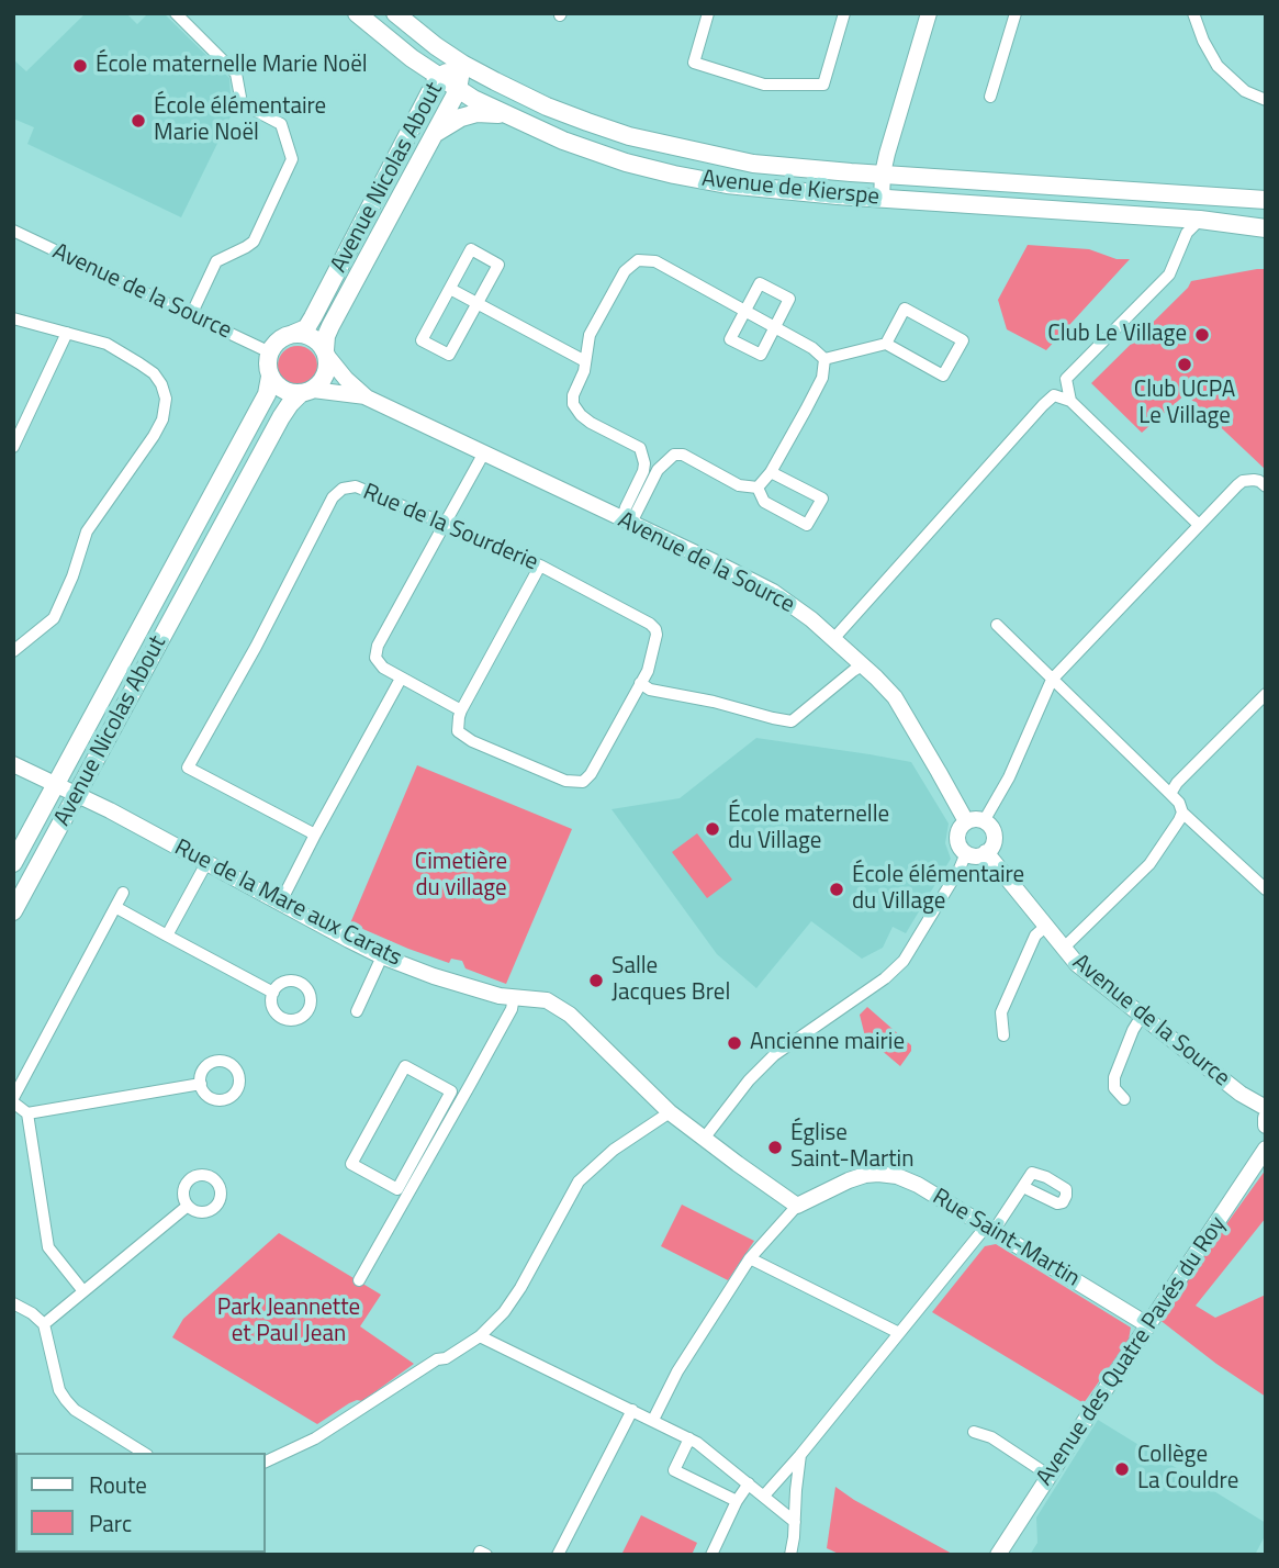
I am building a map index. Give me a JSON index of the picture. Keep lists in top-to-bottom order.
{
  "streets": {
    "main road": ["Avenue Nicolas About", "Avenue de Kierspe"],
    "street": [
      "Avenue de la Source",
      "Rue de la Sourderie",
      "Rue de la Mare aux Carats",
      "Rue Saint-Martin",
      "Avenue des Quatre Pavés du Roy"
    ]
  },
  "crossings": [
    ["Avenue Nicolas About", "Avenue de Kierspe"],
    ["Avenue Nicolas About", "Avenue de la Source"],
    ["Avenue Nicolas About", "Rue de la Mare aux Carats"],
    ["Rue de la Mare aux Carats", "Rue Saint-Martin"],
    ["Rue Saint-Martin", "Avenue des Quatre Pavés du Roy"]
  ],
  "parks": ["Cimetière du village", "Park Jeannette et Paul Jean"],
  "places": [
    "École maternelle Marie Noël",
    "École élémentaire Marie Noël",
    "Club Le Village",
    "Club UCPA Le Village",
    "École maternelle du Village",
    "École élémentaire du Village",
    "Salle Jacques Brel",
    "Ancienne mairie",
    "Église Saint-Martin",
    "Collège La Couldre"
  ],
  "legend": ["Route", "Parc"]
}
